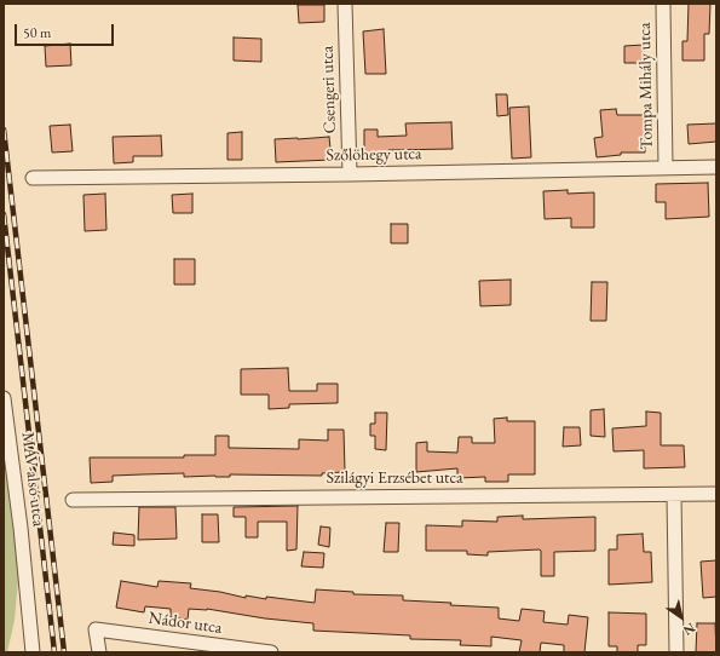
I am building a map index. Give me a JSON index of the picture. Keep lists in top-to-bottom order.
{
  "streets": {
    "street": [
      "Tompa Mihály utca",
      "Csengeri utca",
      "Szőlöhegy utca",
      "Szilágyi Erzsébet utca",
      "MÁV-alsó utca",
      "Nádor utca"
    ]
  },
  "crossings": [
    ["Tompa Mihály utca", "Szőlöhegy utca"],
    ["Csengeri utca", "Szőlöhegy utca"]
  ],
  "scale_bar": "50 m",
  "north": "bottom right"
}
